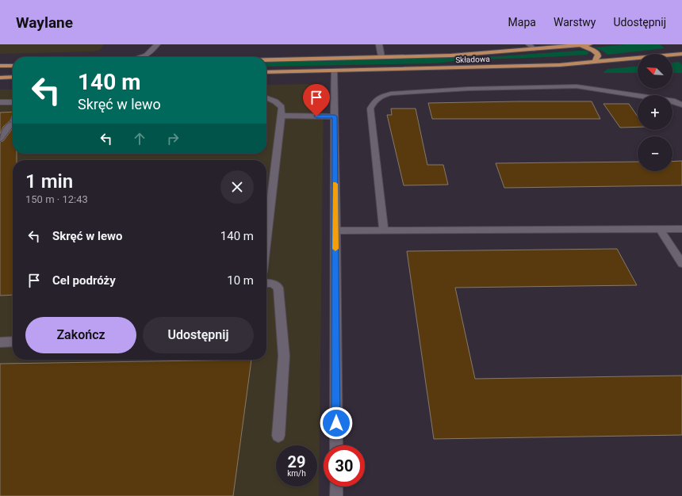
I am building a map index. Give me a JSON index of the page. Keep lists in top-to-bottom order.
{
  "streets": {
    "main road": ["Składowa"]
  },
  "north": "top left",
  "page": {
    "header": "Waylane",
    "nav": ["Mapa", "Warstwy", "Udostępnij"],
    "map_buttons": ["+", "−"],
    "turn": ["140 m", "Skręć w lewo"],
    "heading": ["1 min", "150 m · 12:43"],
    "list": [
      {
        "name": "Skręć w lewo",
        "value": "140 m"
      },
      {
        "name": "Cel podróży",
        "value": "10 m"
      }
    ],
    "buttons": ["Zakończ", "Udostępnij"],
    "speed": "29 km/h",
    "limit": "30"
  }
}
